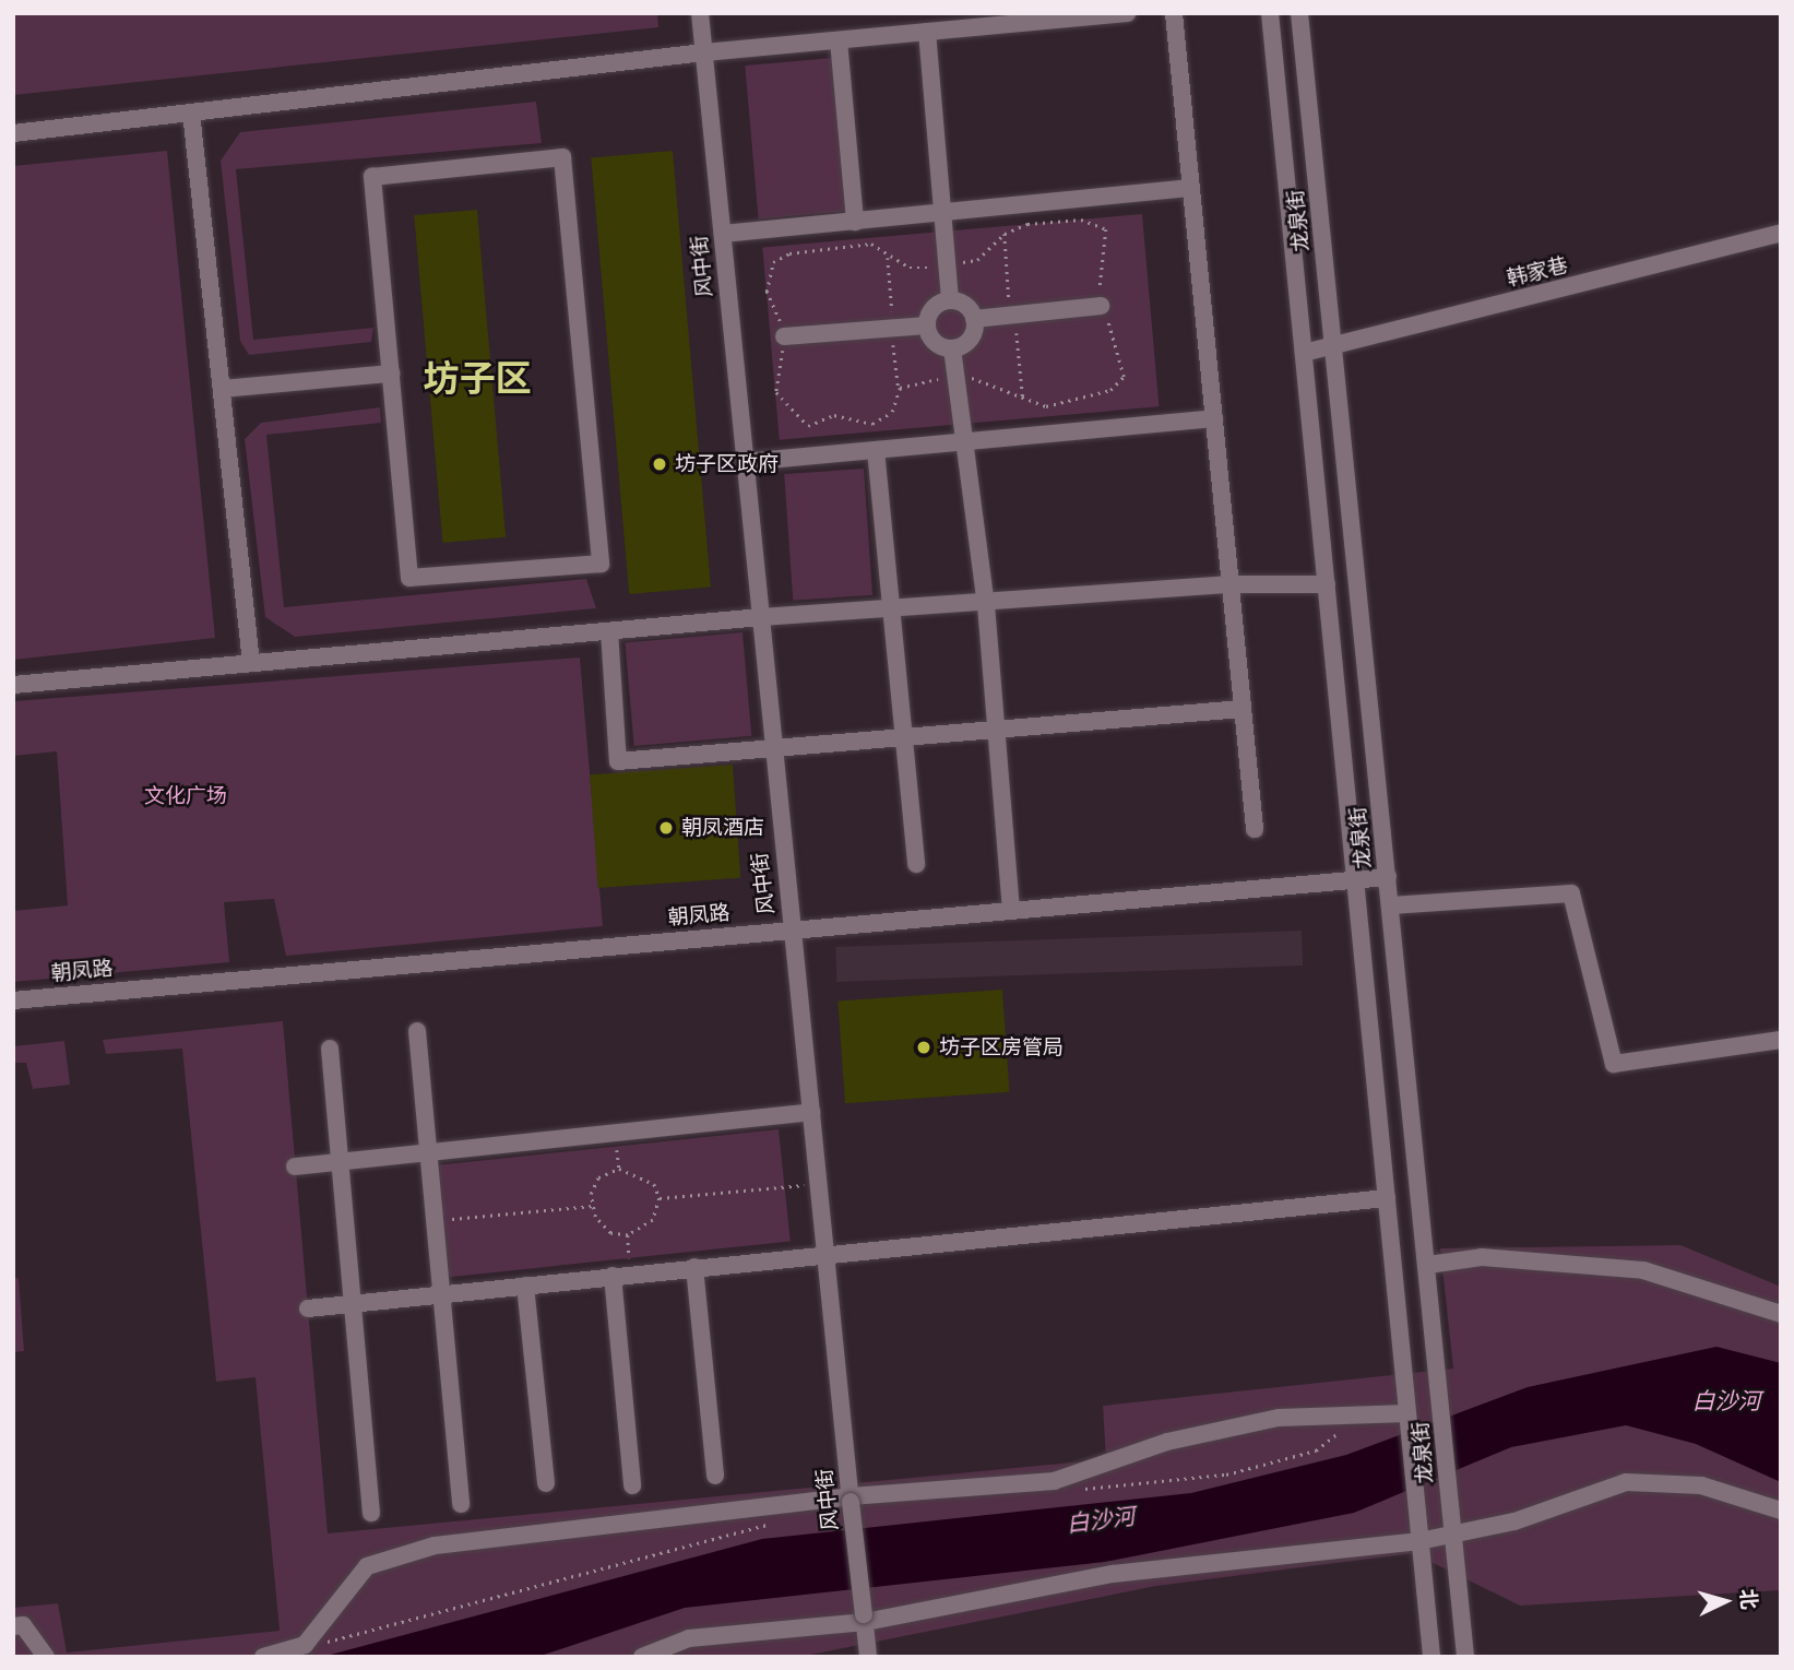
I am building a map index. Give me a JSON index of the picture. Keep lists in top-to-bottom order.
{
  "streets": {
    "street": [
      "龙泉街",
      "风中街",
      "韩家巷",
      "朝凤路"
    ]
  },
  "crossings": [
    ["龙泉街", "韩家巷"],
    ["龙泉街", "朝凤路"],
    ["风中街", "朝凤路"]
  ],
  "districts": ["坊子区"],
  "water": ["白沙河"],
  "parks": ["文化广场"],
  "places": ["坊子区政府", "朝凤酒店", "坊子区房管局"],
  "north": "right"
}
